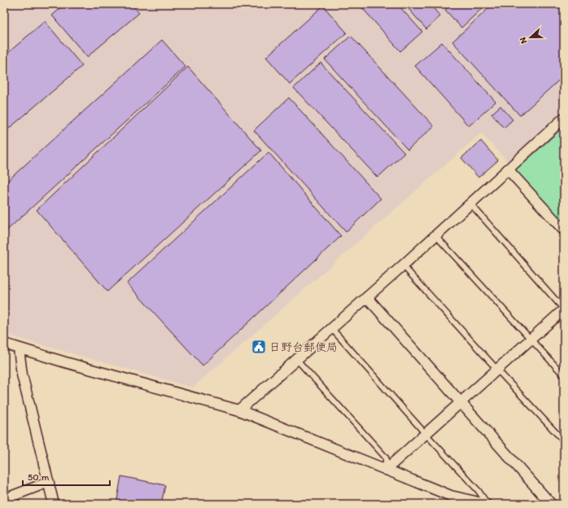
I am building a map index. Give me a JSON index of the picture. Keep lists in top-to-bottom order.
{
  "places": {
    "public building": ["日野台郵便局"]
  },
  "scale_bar": "50 m",
  "north": "left"
}
